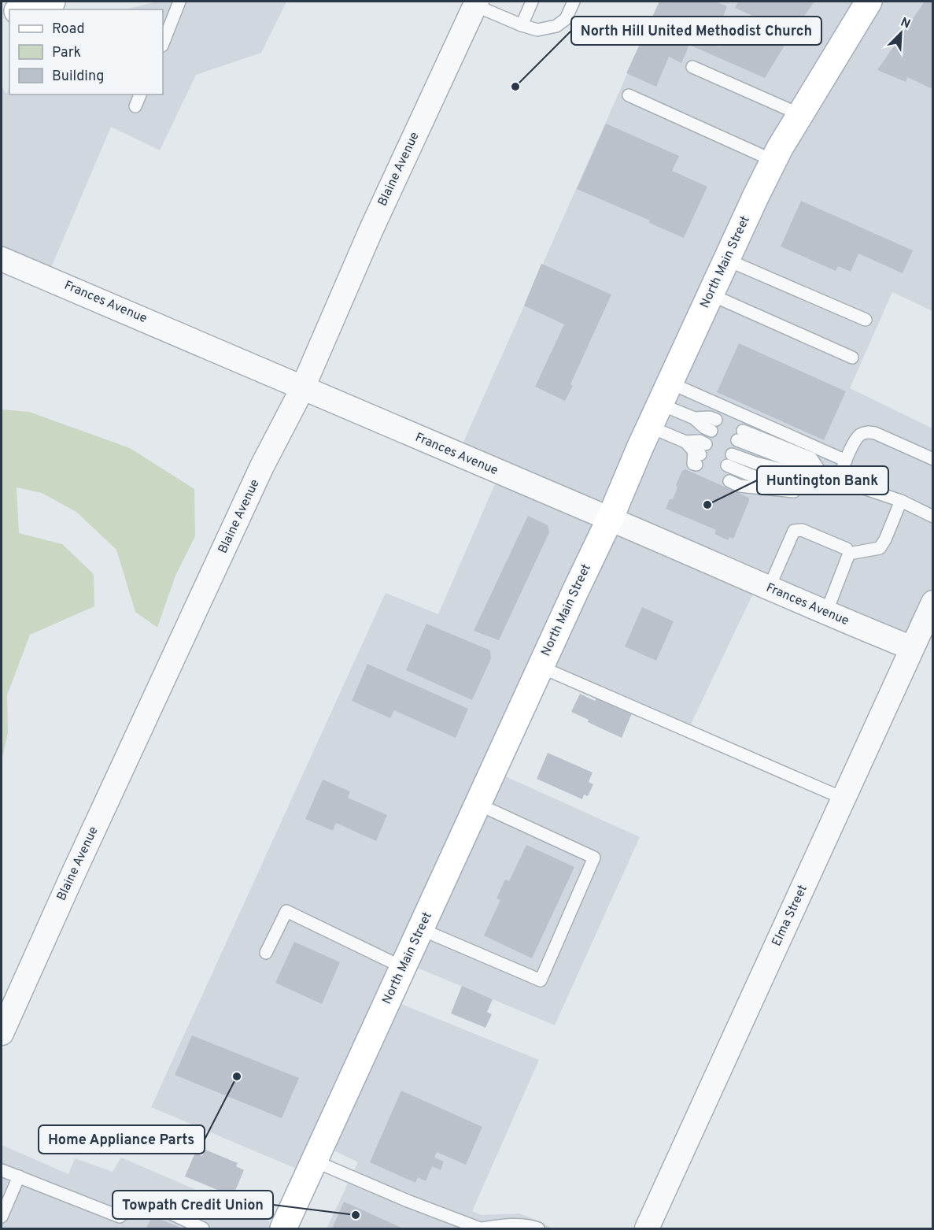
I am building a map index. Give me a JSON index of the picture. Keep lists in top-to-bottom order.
{
  "streets": {
    "main road": ["North Main Street"],
    "street": ["Blaine Avenue", "Frances Avenue", "Elma Street"]
  },
  "crossings": [
    ["Blaine Avenue", "Frances Avenue"],
    ["North Main Street", "Frances Avenue"],
    ["Frances Avenue", "Elma Street"]
  ],
  "places": [
    "North Hill United Methodist Church",
    "Huntington Bank",
    "Home Appliance Parts",
    "Towpath Credit Union"
  ],
  "legend": ["Road", "Park", "Building"],
  "north": "top right"
}
